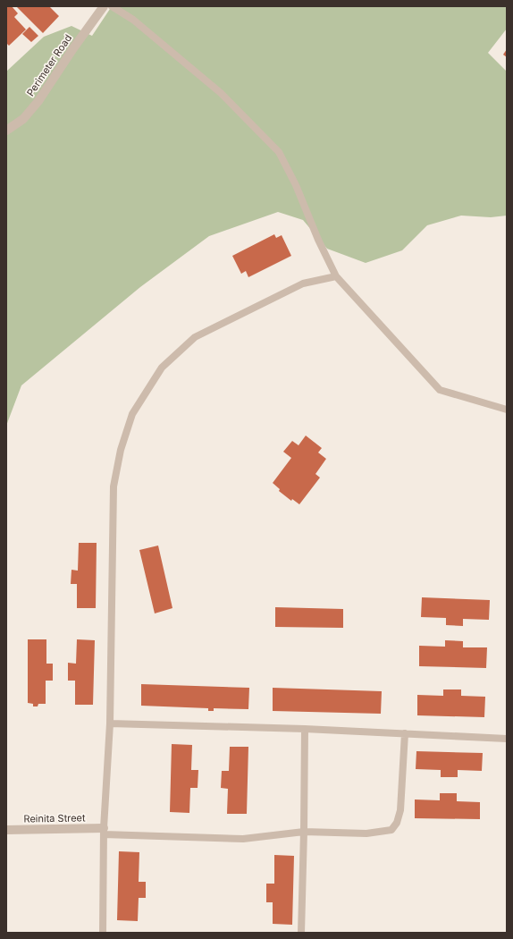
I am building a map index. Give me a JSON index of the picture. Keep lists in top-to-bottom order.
{
  "streets": {
    "street": ["Perimeter Road", "Reinita Street"]
  }
}
